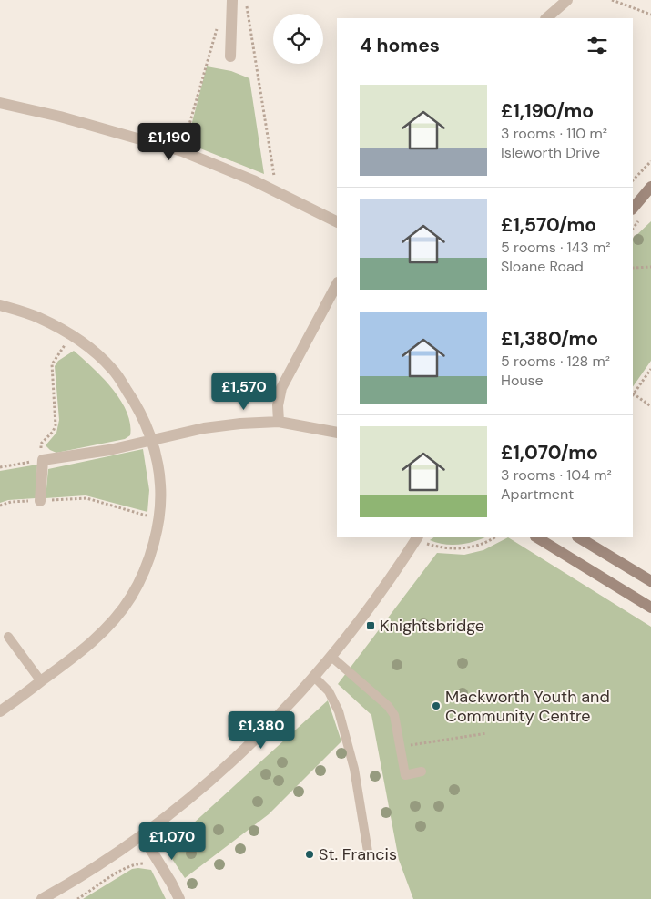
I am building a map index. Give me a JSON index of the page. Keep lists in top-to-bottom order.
{
  "places": {
    "transit": ["Knightsbridge"],
    "other": ["Mackworth Youth and Community Centre", "St. Francis"]
  },
  "page": {
    "heading": "4 homes",
    "list": [
      {
        "name": "£1,190/mo",
        "note": "3 rooms · 110 m² · Isleworth Drive"
      },
      {
        "name": "£1,570/mo",
        "note": "5 rooms · 143 m² · Sloane Road"
      },
      {
        "name": "£1,380/mo",
        "note": "5 rooms · 128 m² · House"
      },
      {
        "name": "£1,070/mo",
        "note": "3 rooms · 104 m² · Apartment"
      }
    ],
    "price": [
      "£1,190",
      "£1,570",
      "£1,380",
      "£1,070"
    ]
  }
}
